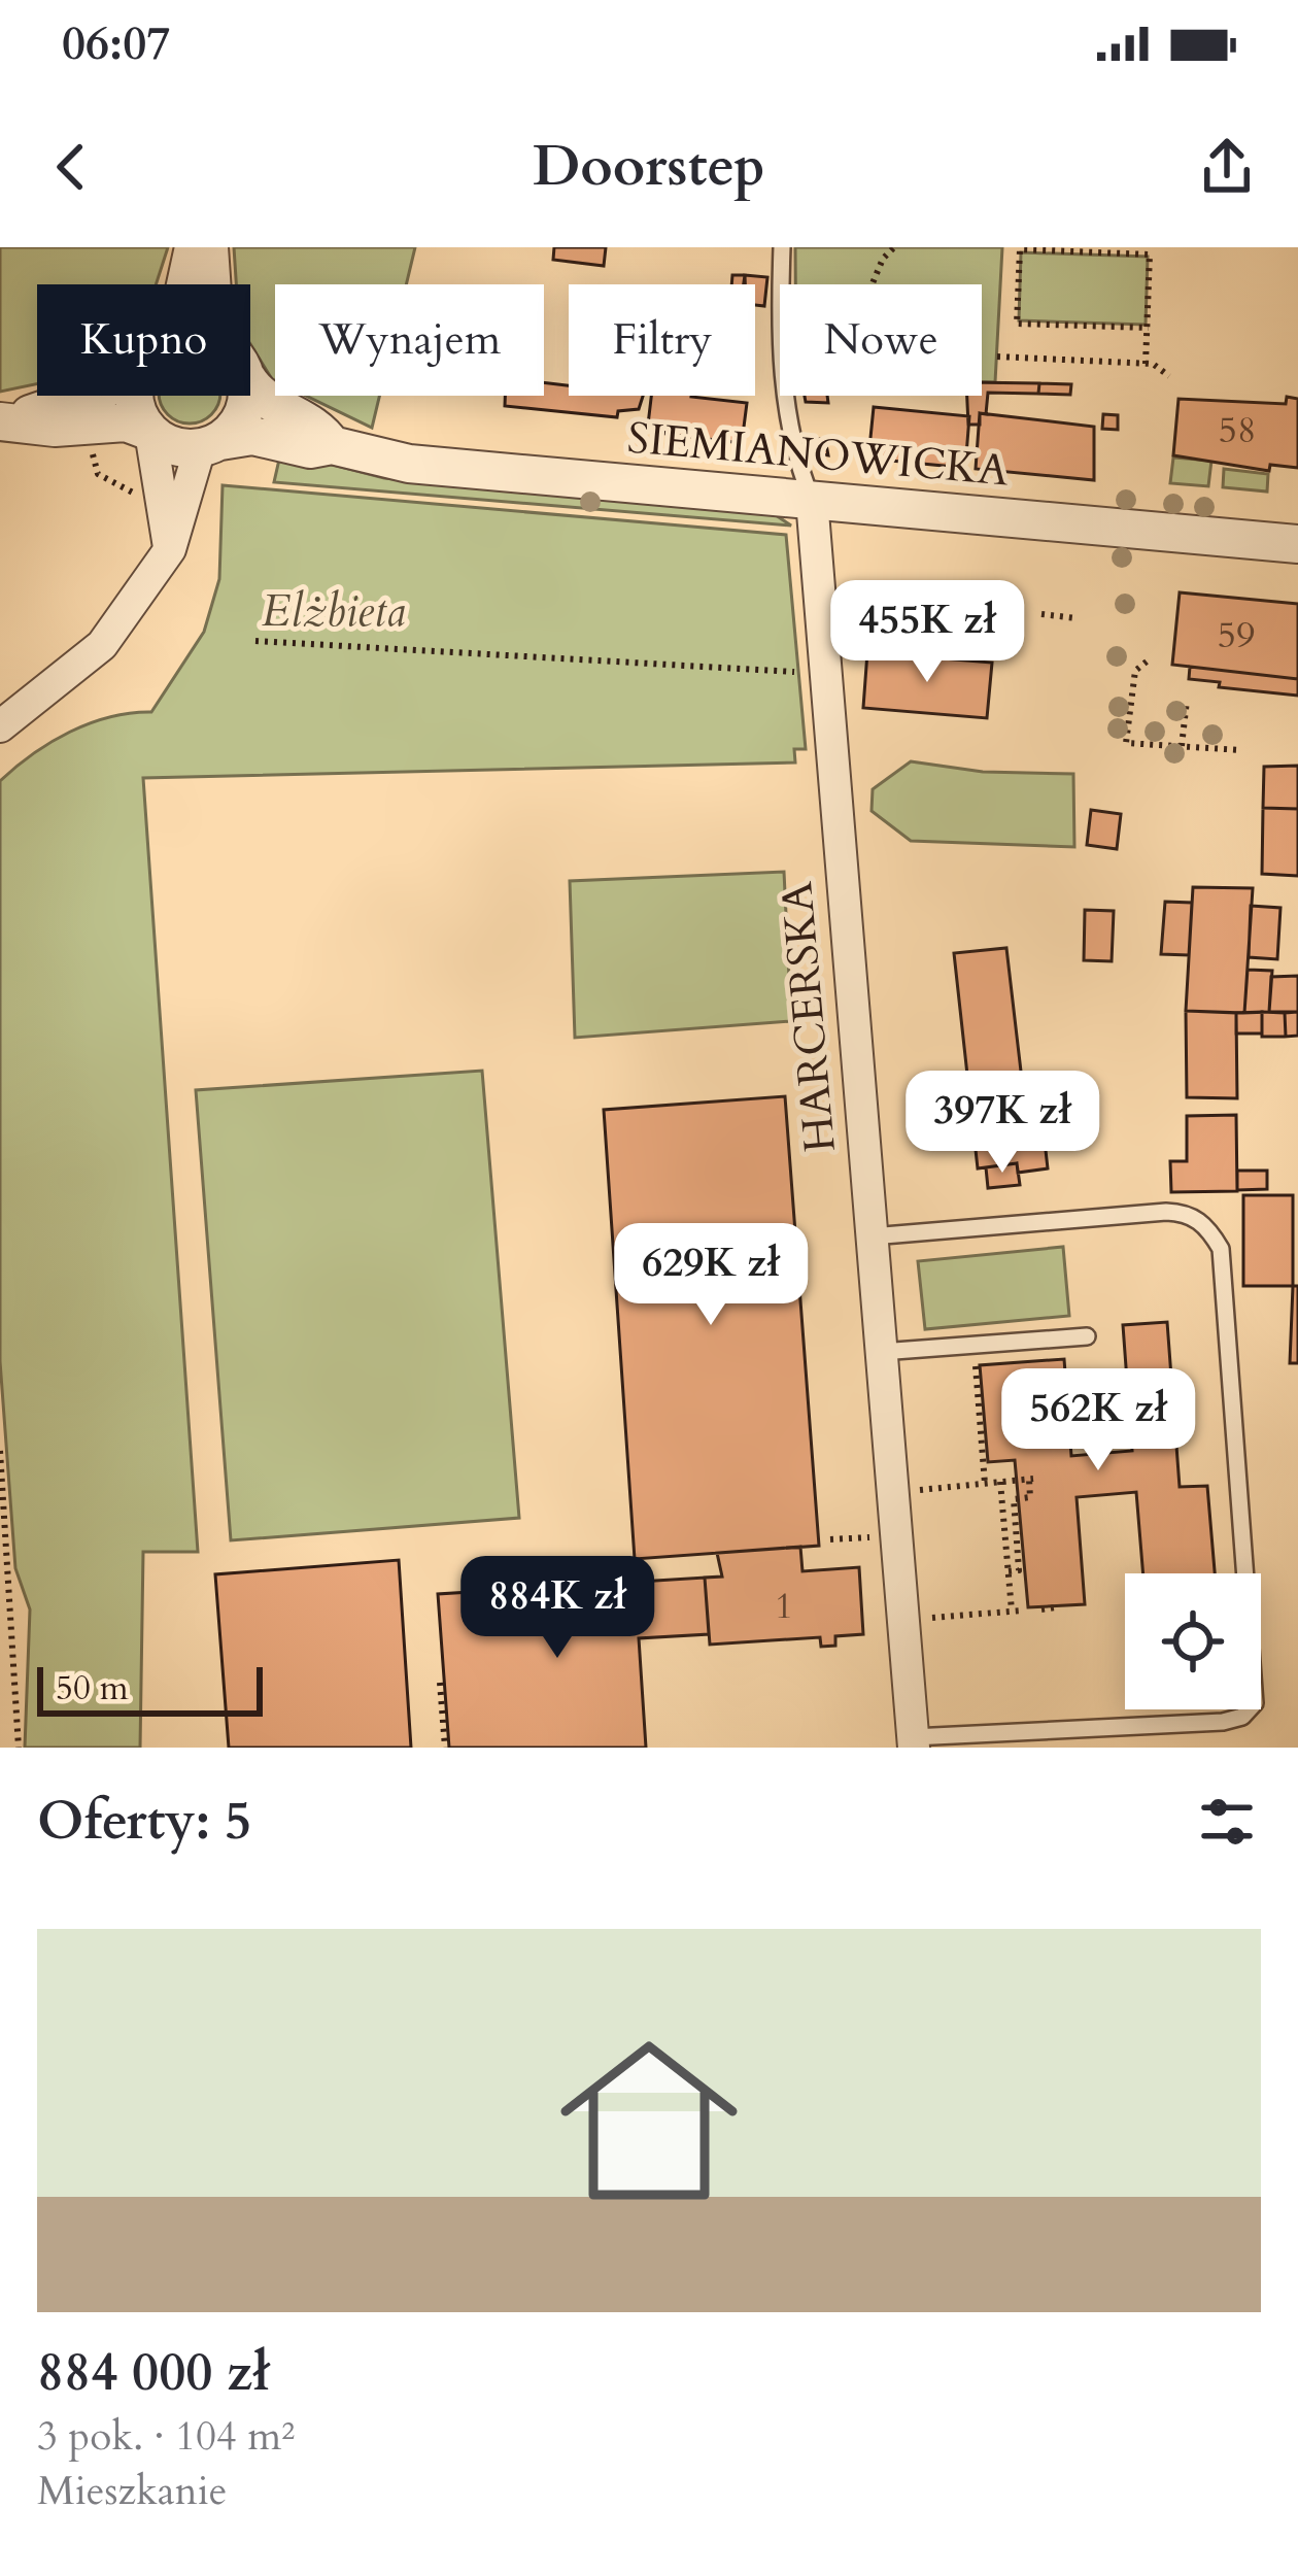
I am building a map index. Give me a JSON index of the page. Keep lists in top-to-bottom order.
{
  "streets": {
    "street": ["SIEMIANOWICKA", "HARCERSKA"]
  },
  "crossings": [
    ["SIEMIANOWICKA", "HARCERSKA"]
  ],
  "parks": ["Elżbieta"],
  "house_numbers": ["58", "59", "1"],
  "scale_bar": "50 m",
  "page": {
    "status": "06:07",
    "header": "Doorstep",
    "chip": [
      "Kupno",
      "Wynajem",
      "Filtry",
      "Nowe"
    ],
    "price": [
      "455K zł",
      "397K zł",
      "629K zł",
      "562K zł",
      "884K zł"
    ],
    "scale": "50 m",
    "heading": "Oferty: 5",
    "list": [
      {
        "name": "884 000 zł",
        "note": "3 pok. · 104 m² · Mieszkanie"
      }
    ]
  }
}
